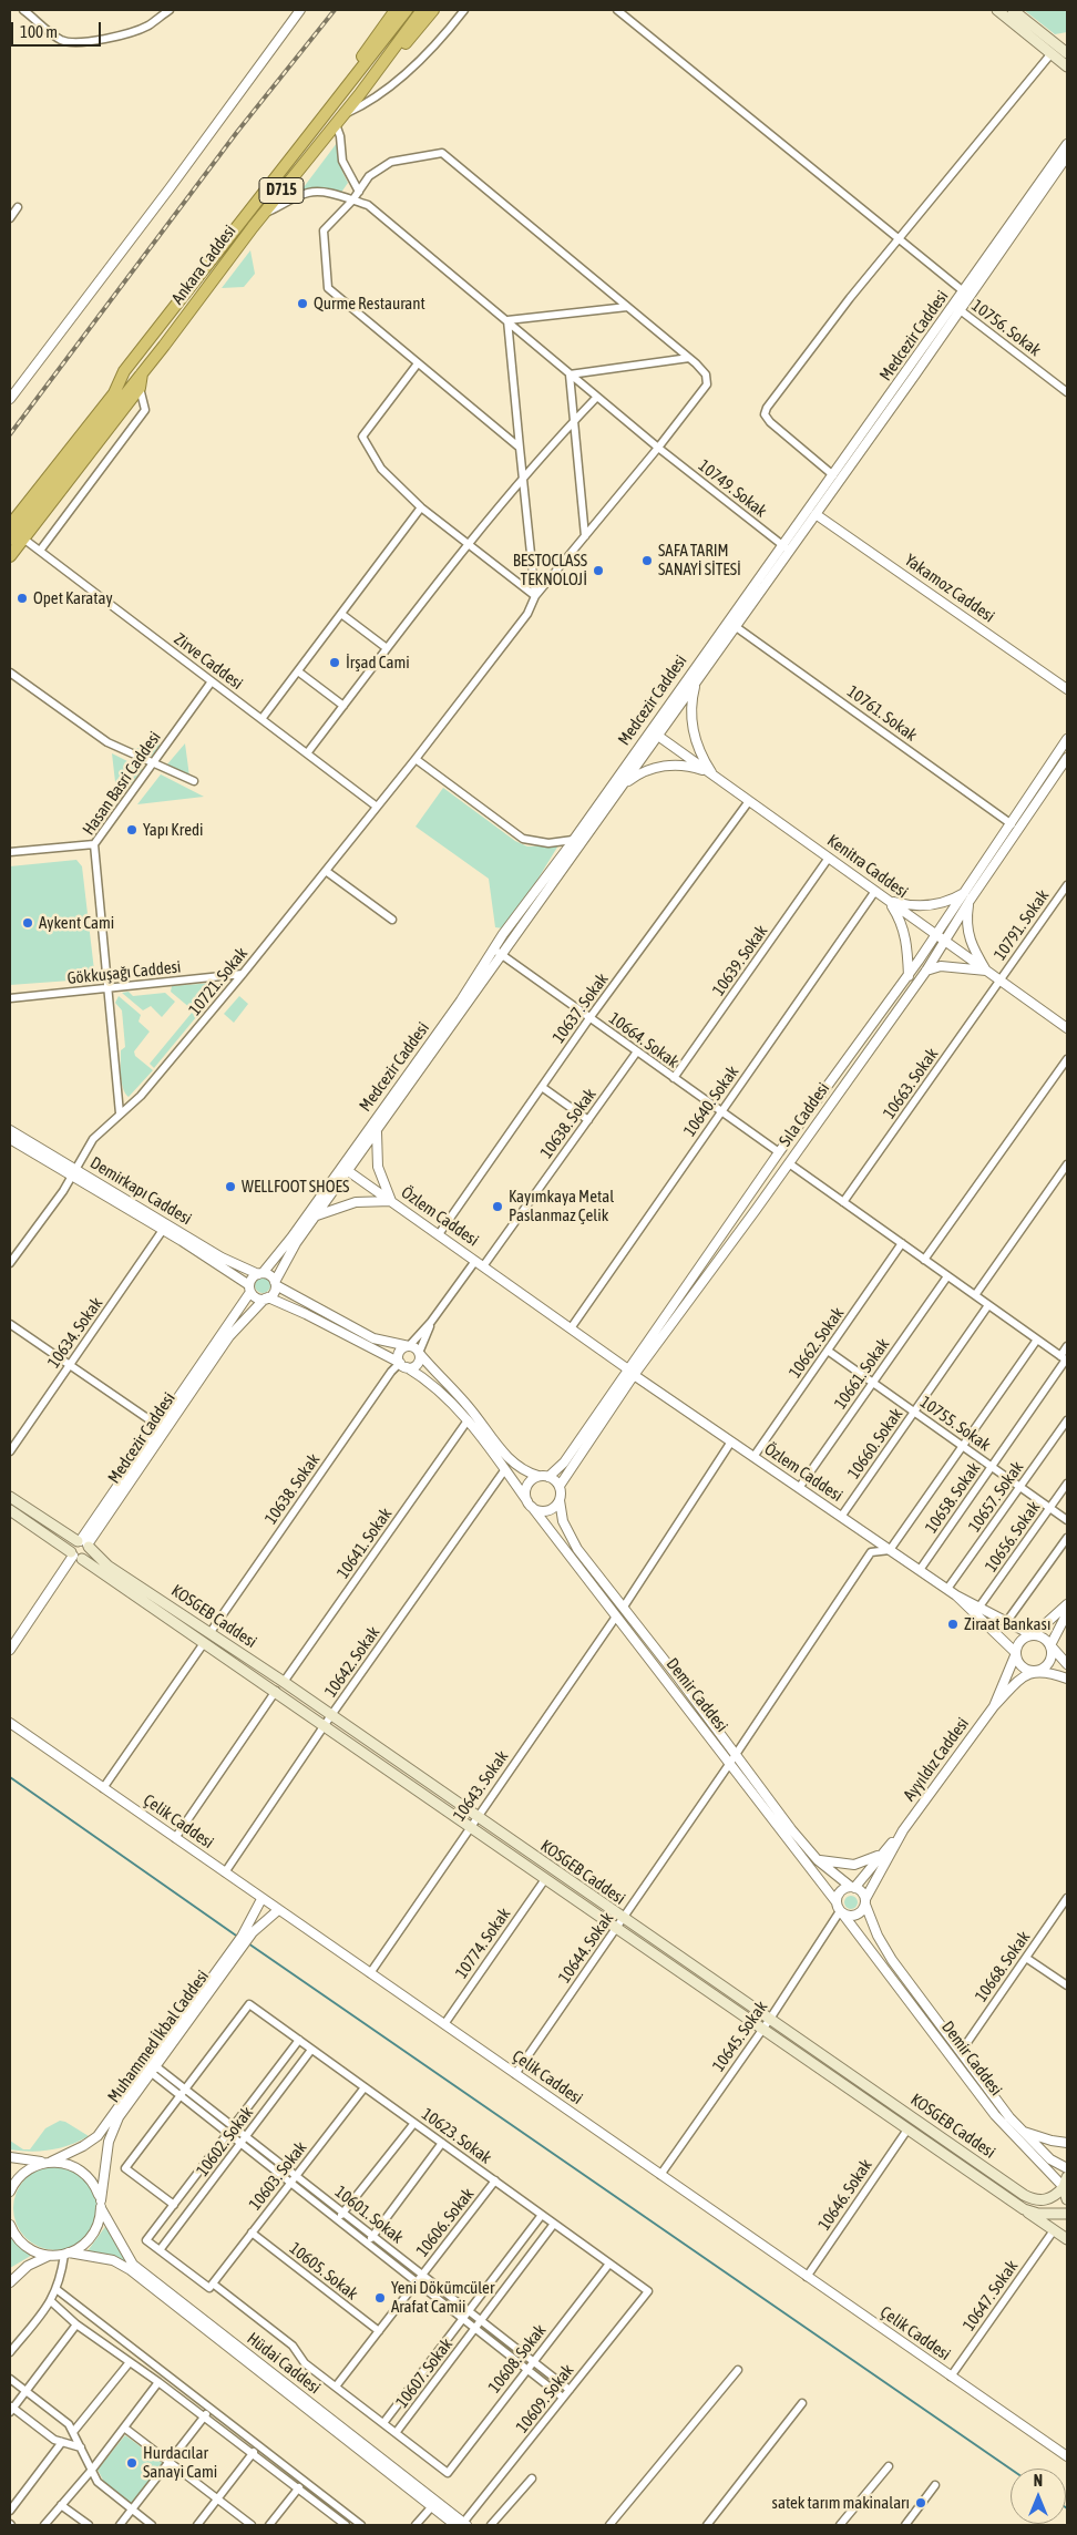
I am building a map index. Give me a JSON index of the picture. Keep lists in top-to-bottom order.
{
  "streets": {
    "highway": ["D715", "Ankara Caddesi"],
    "main road": ["KOSGEB Caddesi"],
    "street": [
      "10756. Sokak",
      "Medcezir Caddesi",
      "10749. Sokak",
      "Yakamoz Caddesi",
      "Zirve Caddesi",
      "10761. Sokak",
      "Hasan Basri Caddesi",
      "Kenitra Caddesi",
      "10791. Sokak",
      "10639. Sokak",
      "Gökkuşağı Caddesi",
      "10721. Sokak",
      "10637. Sokak",
      "10664. Sokak",
      "10663. Sokak",
      "10640. Sokak",
      "Sıla Caddesi",
      "10638. Sokak",
      "Demirkapı Caddesi",
      "Özlem Caddesi",
      "10634. Sokak",
      "10662. Sokak",
      "10661. Sokak",
      "10755. Sokak",
      "10660. Sokak",
      "10657. Sokak",
      "10658. Sokak",
      "10656. Sokak",
      "10641. Sokak",
      "10642. Sokak",
      "Demir Caddesi",
      "Ayyıldız Caddesi",
      "10643. Sokak",
      "Çelik Caddesi",
      "10774. Sokak",
      "10644. Sokak",
      "10668. Sokak",
      "Muhammed İkbal Caddesi",
      "10645. Sokak",
      "10623. Sokak",
      "10602. Sokak",
      "10603. Sokak",
      "10646. Sokak",
      "10601. Sokak",
      "10606. Sokak",
      "10605. Sokak",
      "10647. Sokak",
      "10608. Sokak",
      "Hüdai Caddesi",
      "10607. Sokak",
      "10609. Sokak"
    ]
  },
  "crossings": [
    ["D715", "Ankara Caddesi"],
    ["D715", "Zirve Caddesi"],
    ["Ankara Caddesi", "10749. Sokak"],
    ["10756. Sokak", "Medcezir Caddesi"],
    ["Medcezir Caddesi", "10749. Sokak"],
    ["Medcezir Caddesi", "Yakamoz Caddesi"],
    ["Medcezir Caddesi", "10761. Sokak"],
    ["Medcezir Caddesi", "Kenitra Caddesi"],
    ["Medcezir Caddesi", "10664. Sokak"],
    ["Medcezir Caddesi", "Demirkapı Caddesi"],
    ["Medcezir Caddesi", "Özlem Caddesi"],
    ["Medcezir Caddesi", "KOSGEB Caddesi"],
    ["10749. Sokak", "10721. Sokak"],
    ["Zirve Caddesi", "Hasan Basri Caddesi"],
    ["Zirve Caddesi", "10721. Sokak"],
    ["Hasan Basri Caddesi", "Gökkuşağı Caddesi"],
    ["Hasan Basri Caddesi", "10721. Sokak"],
    ["Kenitra Caddesi", "10791. Sokak"],
    ["Kenitra Caddesi", "10639. Sokak"],
    ["Kenitra Caddesi", "10637. Sokak"],
    ["Kenitra Caddesi", "10663. Sokak"],
    ["Kenitra Caddesi", "10640. Sokak"],
    ["Kenitra Caddesi", "Sıla Caddesi"],
    ["10791. Sokak", "10663. Sokak"],
    ["10639. Sokak", "10664. Sokak"],
    ["Gökkuşağı Caddesi", "10721. Sokak"],
    ["10721. Sokak", "Demirkapı Caddesi"],
    ["10637. Sokak", "10664. Sokak"],
    ["10637. Sokak", "Özlem Caddesi"],
    ["10664. Sokak", "10640. Sokak"],
    ["10664. Sokak", "10638. Sokak"],
    ["10640. Sokak", "Özlem Caddesi"],
    ["Sıla Caddesi", "Özlem Caddesi"],
    ["Sıla Caddesi", "Demir Caddesi"],
    ["10638. Sokak", "Özlem Caddesi"],
    ["10638. Sokak", "KOSGEB Caddesi"],
    ["10638. Sokak", "Demir Caddesi"],
    ["Demirkapı Caddesi", "10634. Sokak"],
    ["Özlem Caddesi", "10662. Sokak"],
    ["Özlem Caddesi", "10661. Sokak"],
    ["Özlem Caddesi", "10660. Sokak"],
    ["Özlem Caddesi", "10657. Sokak"],
    ["Özlem Caddesi", "10658. Sokak"],
    ["Özlem Caddesi", "10656. Sokak"],
    ["Özlem Caddesi", "Ayyıldız Caddesi"],
    ["Özlem Caddesi", "10644. Sokak"],
    ["10662. Sokak", "10755. Sokak"],
    ["10661. Sokak", "10755. Sokak"],
    ["10755. Sokak", "10660. Sokak"],
    ["10755. Sokak", "10657. Sokak"],
    ["10755. Sokak", "10658. Sokak"],
    ["10755. Sokak", "10656. Sokak"],
    ["10641. Sokak", "KOSGEB Caddesi"],
    ["10641. Sokak", "Demir Caddesi"],
    ["KOSGEB Caddesi", "10642. Sokak"],
    ["KOSGEB Caddesi", "Demir Caddesi"],
    ["KOSGEB Caddesi", "10643. Sokak"],
    ["KOSGEB Caddesi", "10774. Sokak"],
    ["KOSGEB Caddesi", "10644. Sokak"],
    ["KOSGEB Caddesi", "10645. Sokak"],
    ["KOSGEB Caddesi", "10646. Sokak"],
    ["KOSGEB Caddesi", "10647. Sokak"],
    ["10642. Sokak", "Demir Caddesi"],
    ["10642. Sokak", "Çelik Caddesi"],
    ["Demir Caddesi", "Ayyıldız Caddesi"],
    ["Demir Caddesi", "10643. Sokak"],
    ["Demir Caddesi", "10644. Sokak"],
    ["Demir Caddesi", "10668. Sokak"],
    ["Demir Caddesi", "10645. Sokak"],
    ["Ayyıldız Caddesi", "10645. Sokak"],
    ["10643. Sokak", "Çelik Caddesi"],
    ["Çelik Caddesi", "10774. Sokak"],
    ["Çelik Caddesi", "10644. Sokak"],
    ["Çelik Caddesi", "Muhammed İkbal Caddesi"],
    ["Çelik Caddesi", "10645. Sokak"],
    ["Çelik Caddesi", "10646. Sokak"],
    ["Çelik Caddesi", "10647. Sokak"],
    ["Muhammed İkbal Caddesi", "10601. Sokak"],
    ["Muhammed İkbal Caddesi", "Hüdai Caddesi"],
    ["10623. Sokak", "10602. Sokak"],
    ["10623. Sokak", "10603. Sokak"],
    ["10623. Sokak", "10601. Sokak"],
    ["10623. Sokak", "10606. Sokak"],
    ["10623. Sokak", "10608. Sokak"],
    ["10623. Sokak", "10607. Sokak"],
    ["10623. Sokak", "10609. Sokak"],
    ["10602. Sokak", "10601. Sokak"],
    ["10603. Sokak", "10601. Sokak"],
    ["10603. Sokak", "10605. Sokak"],
    ["10601. Sokak", "10606. Sokak"],
    ["10601. Sokak", "10608. Sokak"],
    ["10601. Sokak", "10607. Sokak"],
    ["10601. Sokak", "10609. Sokak"],
    ["10606. Sokak", "10605. Sokak"],
    ["10608. Sokak", "10607. Sokak"],
    ["Hüdai Caddesi", "10609. Sokak"]
  ],
  "places": [
    "Qurme Restaurant",
    "SAFA TARIM SANAYİ SİTESİ",
    "BESTOCLASS TEKNOLOJİ",
    "Opet Karatay",
    "İrşad Cami",
    "Yapı Kredi",
    "Aykent Cami",
    "WELLFOOT SHOES",
    "Kayımkaya Metal Paslanmaz Çelik",
    "Ziraat Bankası",
    "Yeni Dökümcüler Arafat Camii",
    "Hurdacılar Sanayi Cami",
    "satek tarım makinaları"
  ],
  "scale_bar": "100 m",
  "north": "top"
}
